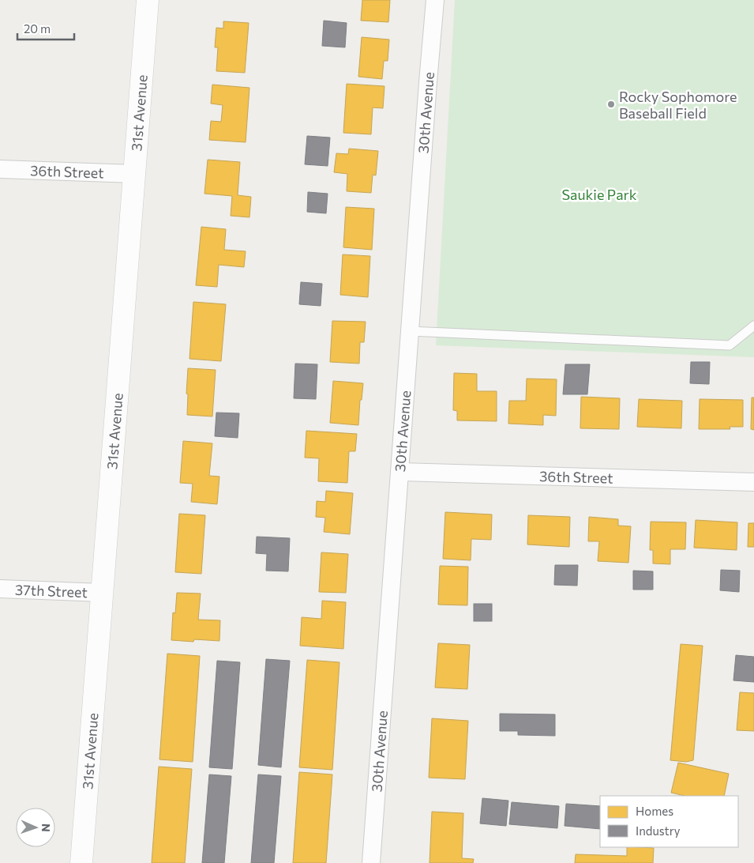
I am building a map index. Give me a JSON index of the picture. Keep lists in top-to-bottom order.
{
  "streets": {
    "street": [
      "31st Avenue",
      "30th Avenue",
      "36th Street",
      "37th Street"
    ]
  },
  "crossings": [
    ["31st Avenue", "36th Street"],
    ["31st Avenue", "37th Street"],
    ["30th Avenue", "36th Street"]
  ],
  "parks": ["Saukie Park"],
  "places": ["Rocky Sophomore Baseball Field"],
  "legend": ["Homes", "Industry"],
  "scale_bar": "20 m",
  "north": "right"
}
